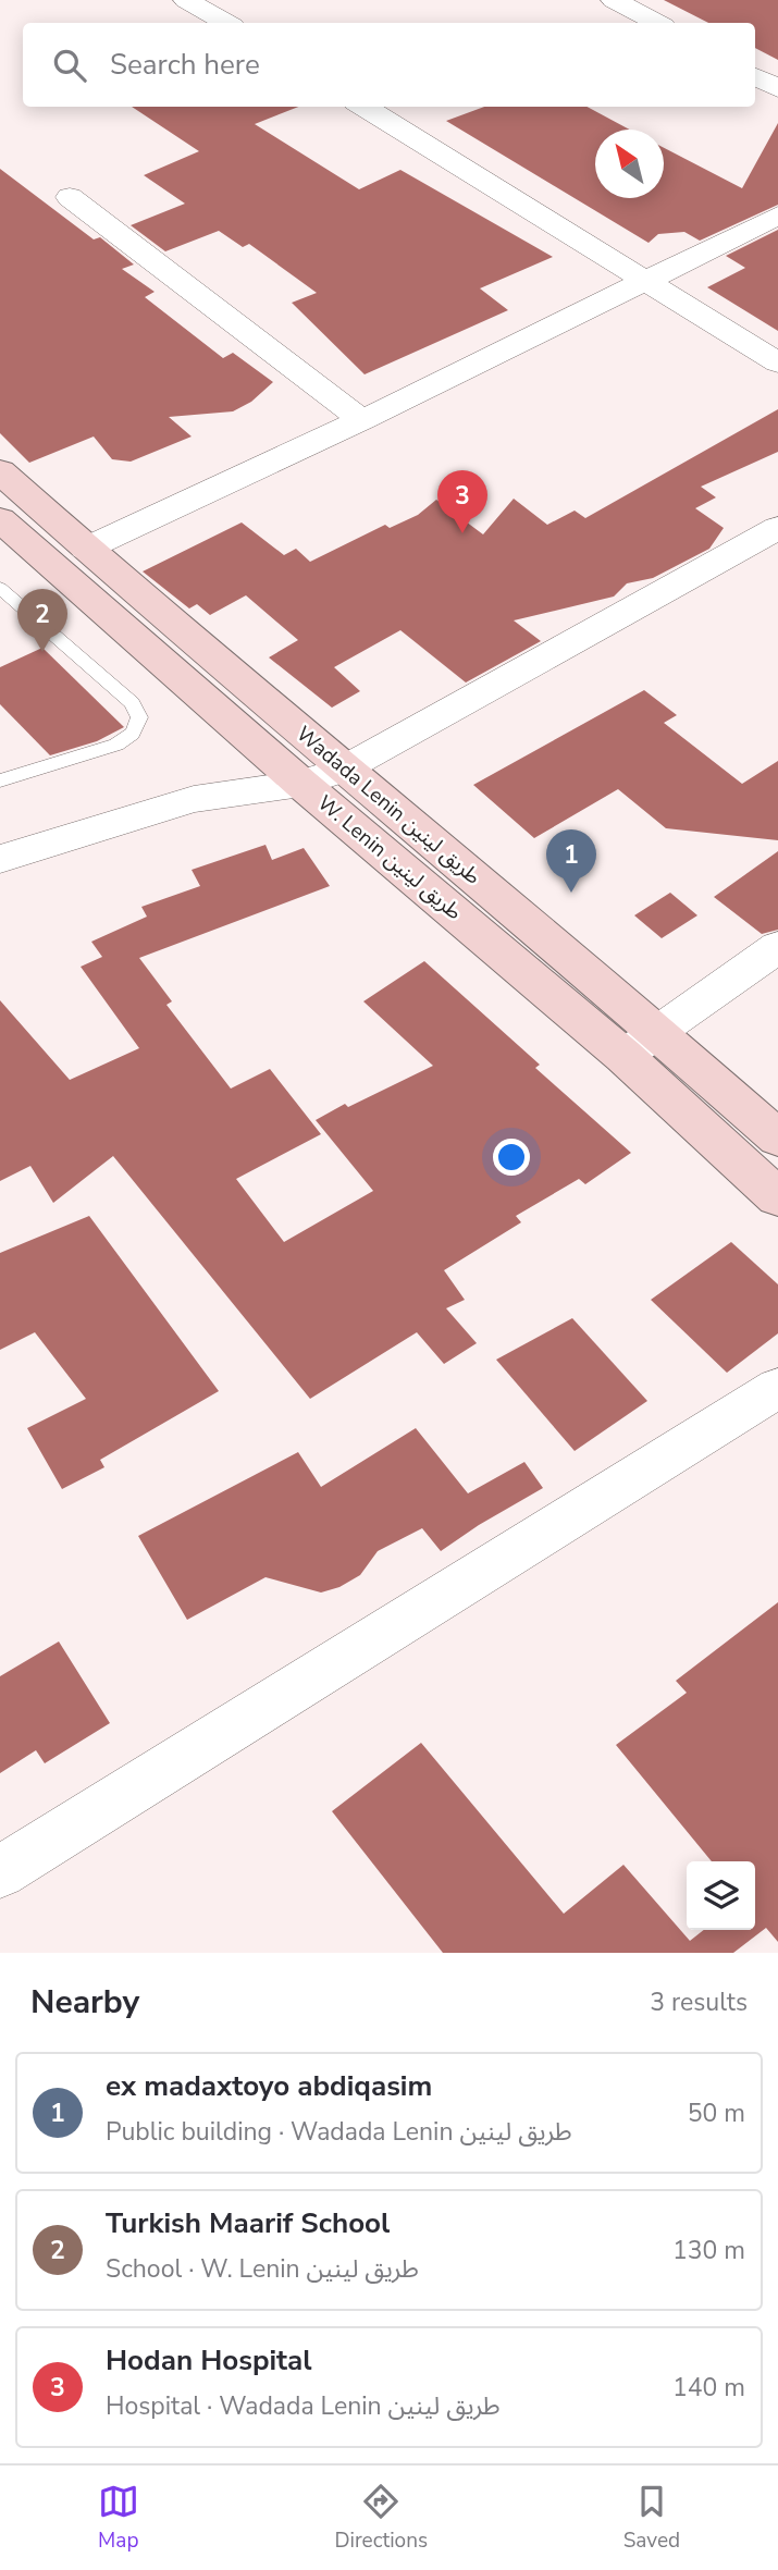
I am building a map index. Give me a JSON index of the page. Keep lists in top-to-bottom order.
{
  "streets": {
    "main road": ["Wadada Lenin طريق لينين", "W. Lenin طريق لينين"]
  },
  "north": "top left",
  "page": {
    "search": "Search here",
    "pins": ["3", "2", "1"],
    "heading": ["Nearby", "3 results"],
    "list": [
      {
        "mark": "1",
        "name": "ex madaxtoyo abdiqasim",
        "note": "Public building · Wadada Lenin طريق لينين",
        "value": "50 m"
      },
      {
        "mark": "2",
        "name": "Turkish Maarif School",
        "note": "School · W. Lenin طريق لينين",
        "value": "130 m"
      },
      {
        "mark": "3",
        "name": "Hodan Hospital",
        "note": "Hospital · Wadada Lenin طريق لينين",
        "value": "140 m"
      }
    ],
    "nav": ["Map", "Directions", "Saved"]
  }
}
